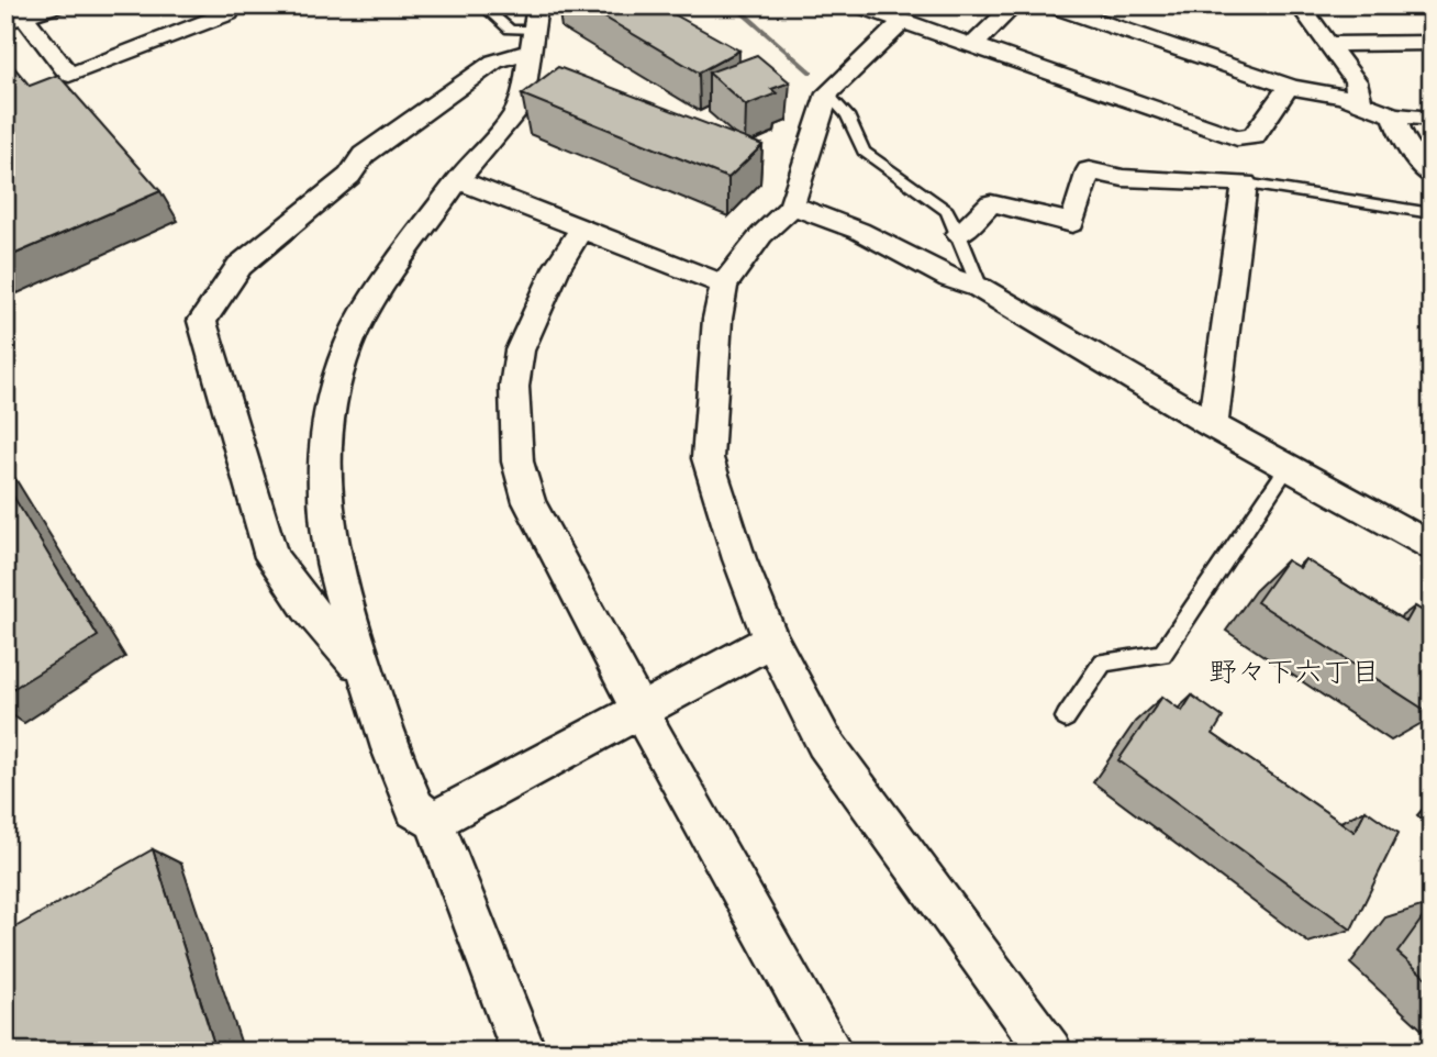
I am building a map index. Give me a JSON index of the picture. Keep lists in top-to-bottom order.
{
  "districts": ["野々下六丁目"]
}
